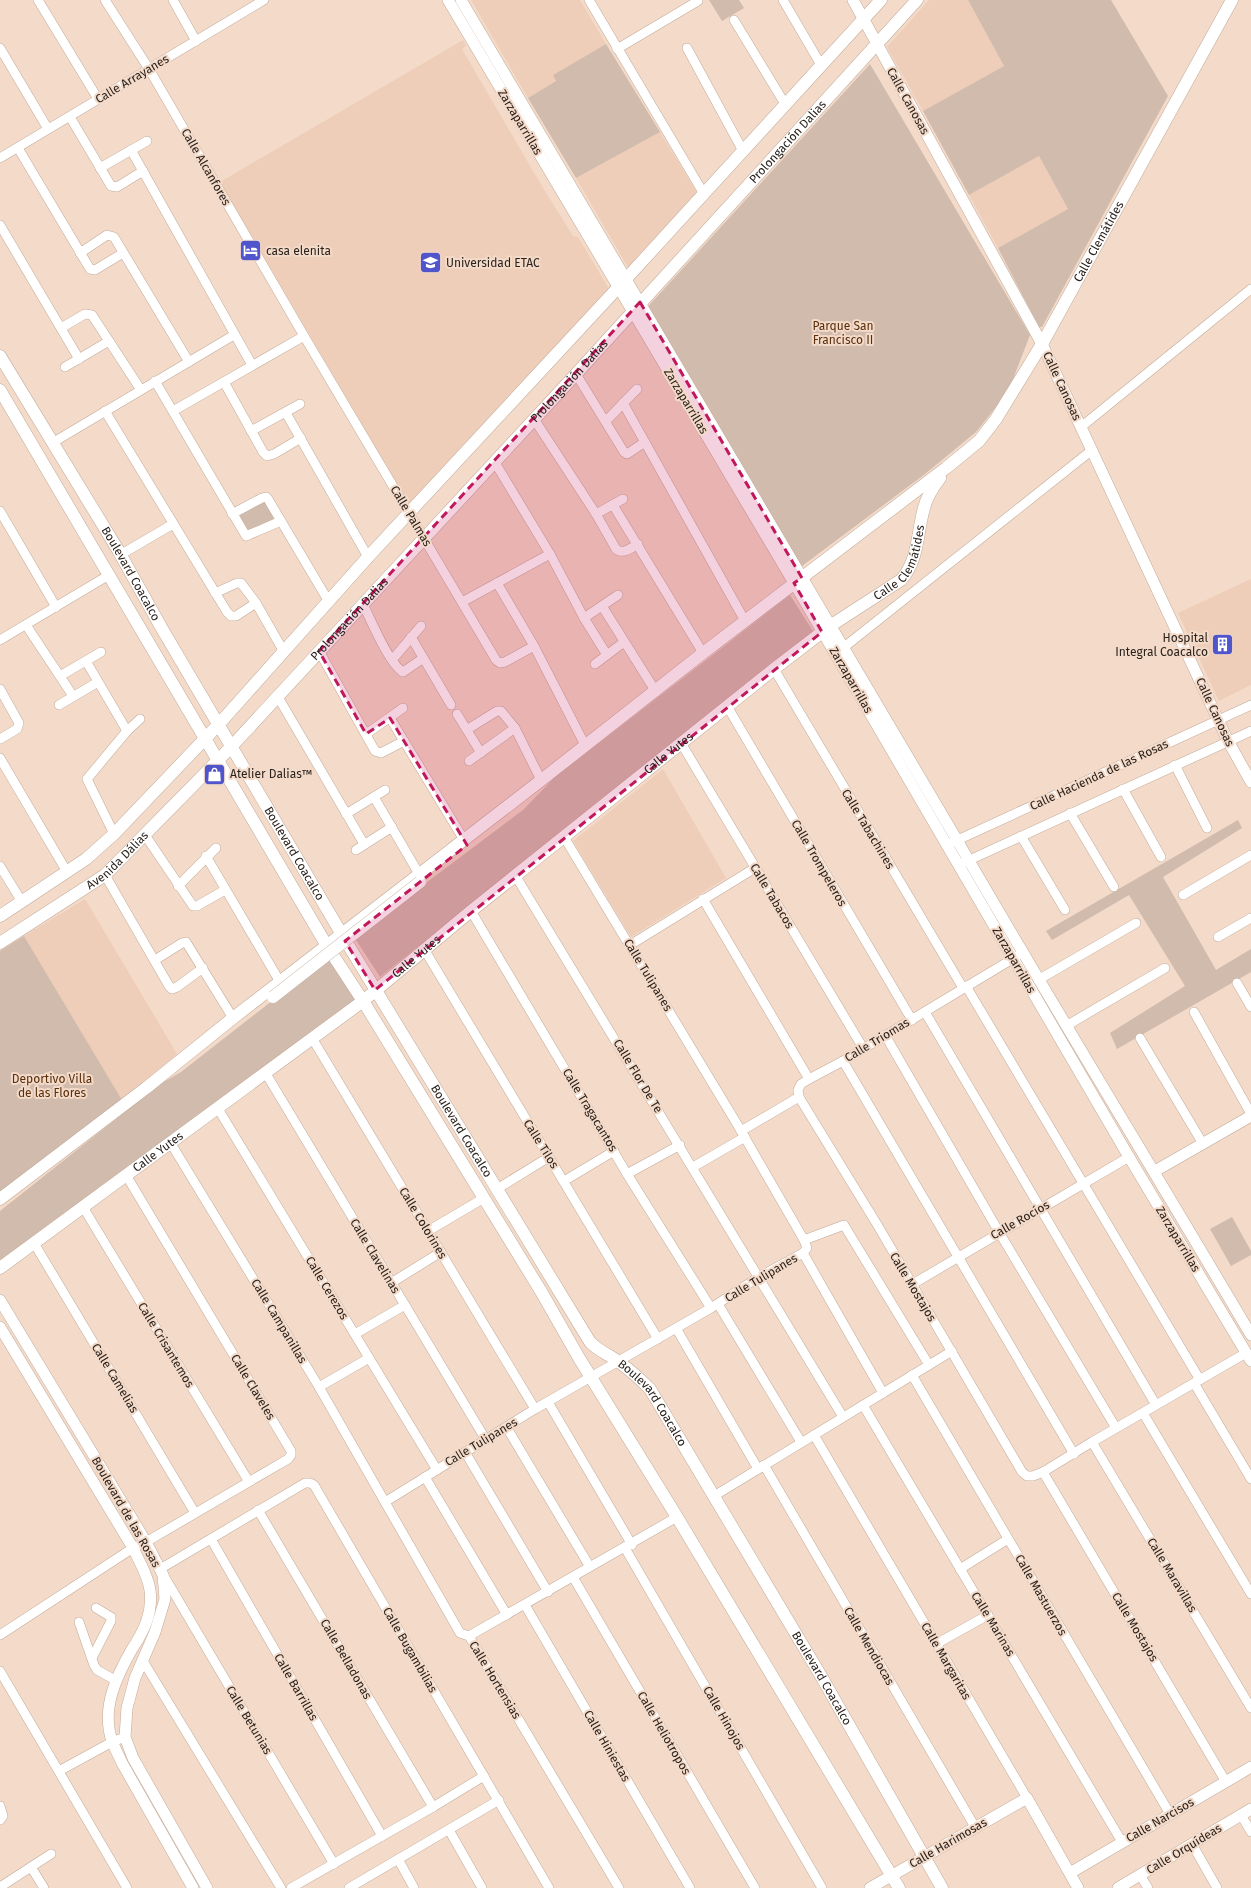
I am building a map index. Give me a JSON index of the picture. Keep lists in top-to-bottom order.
{
  "streets": {
    "main road": [
      "Prolongación Dalias",
      "Calle Clemátides",
      "Boulevard Coacalco",
      "Calle Yutes",
      "Avenida Dálias"
    ],
    "street": [
      "Calle Arrayanes",
      "Calle Canosas",
      "Zarzaparrillas",
      "Calle Alcanfores",
      "Calle Palmas",
      "Calle Hacienda de las Rosas",
      "Calle Tabachines",
      "Calle Trompeleros",
      "Calle Tabacos",
      "Calle Tulipanes",
      "Calle Triomas",
      "Calle Flor De Te",
      "Calle Tragacantos",
      "Calle Tilos",
      "Calle Rocíos",
      "Calle Colorines",
      "Calle Clavelinas",
      "Calle Mostajos",
      "Calle Cerezos",
      "Calle Campanillas",
      "Calle Crisantemos",
      "Calle Camelias",
      "Calle Claveles",
      "Boulevard de las Rosas",
      "Calle Maravillas",
      "Calle Mastuerzos",
      "Calle Marinas",
      "Calle Mendiocas",
      "Calle Bugambilias",
      "Calle Belladonas",
      "Calle Margaritas",
      "Calle Hortensias",
      "Calle Barrillas",
      "Calle Hinojos",
      "Calle Betunias",
      "Calle Heliotropos",
      "Calle Hiniestas",
      "Calle Narcisos",
      "Calle Harimosas",
      "Calle Orquídeas"
    ]
  },
  "crossings": [
    ["Calle Arrayanes", "Calle Alcanfores"],
    ["Calle Canosas", "Prolongación Dalias"],
    ["Calle Canosas", "Calle Clemátides"],
    ["Calle Canosas", "Calle Hacienda de las Rosas"],
    ["Zarzaparrillas", "Prolongación Dalias"],
    ["Zarzaparrillas", "Calle Clemátides"],
    ["Zarzaparrillas", "Calle Yutes"],
    ["Zarzaparrillas", "Calle Hacienda de las Rosas"],
    ["Zarzaparrillas", "Calle Triomas"],
    ["Zarzaparrillas", "Calle Rocíos"],
    ["Prolongación Dalias", "Calle Palmas"],
    ["Prolongación Dalias", "Boulevard Coacalco"],
    ["Prolongación Dalias", "Avenida Dálias"],
    ["Calle Alcanfores", "Calle Palmas"],
    ["Calle Clemátides", "Calle Yutes"],
    ["Boulevard Coacalco", "Calle Yutes"],
    ["Boulevard Coacalco", "Avenida Dálias"],
    ["Boulevard Coacalco", "Calle Tulipanes"],
    ["Boulevard Coacalco", "Calle Hortensias"],
    ["Boulevard Coacalco", "Calle Harimosas"],
    ["Calle Yutes", "Calle Tabachines"],
    ["Calle Yutes", "Calle Trompeleros"],
    ["Calle Yutes", "Calle Tabacos"],
    ["Calle Yutes", "Calle Tulipanes"],
    ["Calle Yutes", "Calle Flor De Te"],
    ["Calle Yutes", "Calle Tragacantos"],
    ["Calle Yutes", "Calle Tilos"],
    ["Calle Yutes", "Calle Colorines"],
    ["Calle Yutes", "Calle Clavelinas"],
    ["Calle Yutes", "Calle Cerezos"],
    ["Calle Yutes", "Calle Campanillas"],
    ["Calle Yutes", "Calle Crisantemos"],
    ["Calle Yutes", "Calle Camelias"],
    ["Calle Yutes", "Calle Claveles"],
    ["Calle Tabachines", "Calle Triomas"],
    ["Calle Tabachines", "Calle Rocíos"],
    ["Calle Trompeleros", "Calle Triomas"],
    ["Calle Tabacos", "Calle Triomas"],
    ["Calle Tulipanes", "Calle Flor De Te"],
    ["Calle Tulipanes", "Calle Tragacantos"],
    ["Calle Tulipanes", "Calle Tilos"],
    ["Calle Tulipanes", "Calle Colorines"],
    ["Calle Tulipanes", "Calle Clavelinas"],
    ["Calle Tulipanes", "Calle Cerezos"],
    ["Calle Tulipanes", "Calle Campanillas"],
    ["Calle Tulipanes", "Calle Mendiocas"],
    ["Calle Tulipanes", "Calle Hinojos"],
    ["Calle Triomas", "Calle Mostajos"],
    ["Calle Rocíos", "Calle Mostajos"],
    ["Calle Mostajos", "Calle Narcisos"],
    ["Calle Campanillas", "Calle Hortensias"],
    ["Calle Crisantemos", "Calle Claveles"],
    ["Calle Camelias", "Calle Claveles"],
    ["Calle Claveles", "Boulevard de las Rosas"],
    ["Boulevard de las Rosas", "Calle Bugambilias"],
    ["Boulevard de las Rosas", "Calle Betunias"],
    ["Calle Mastuerzos", "Calle Narcisos"],
    ["Calle Marinas", "Calle Narcisos"],
    ["Calle Mendiocas", "Calle Harimosas"],
    ["Calle Bugambilias", "Calle Belladonas"],
    ["Calle Bugambilias", "Calle Barrillas"],
    ["Calle Bugambilias", "Calle Betunias"],
    ["Calle Margaritas", "Calle Narcisos"],
    ["Calle Margaritas", "Calle Harimosas"],
    ["Calle Hortensias", "Calle Hinojos"],
    ["Calle Hortensias", "Calle Heliotropos"],
    ["Calle Hortensias", "Calle Hiniestas"]
  ],
  "parks": ["Parque San Francisco II", "Deportivo Villa de las Flores"],
  "places": {
    "hotel": ["casa elenita"],
    "school or university": ["Universidad ETAC"],
    "building": ["Hospital Integral Coacalco"],
    "shop": ["Atelier Dalias™"]
  }
}
